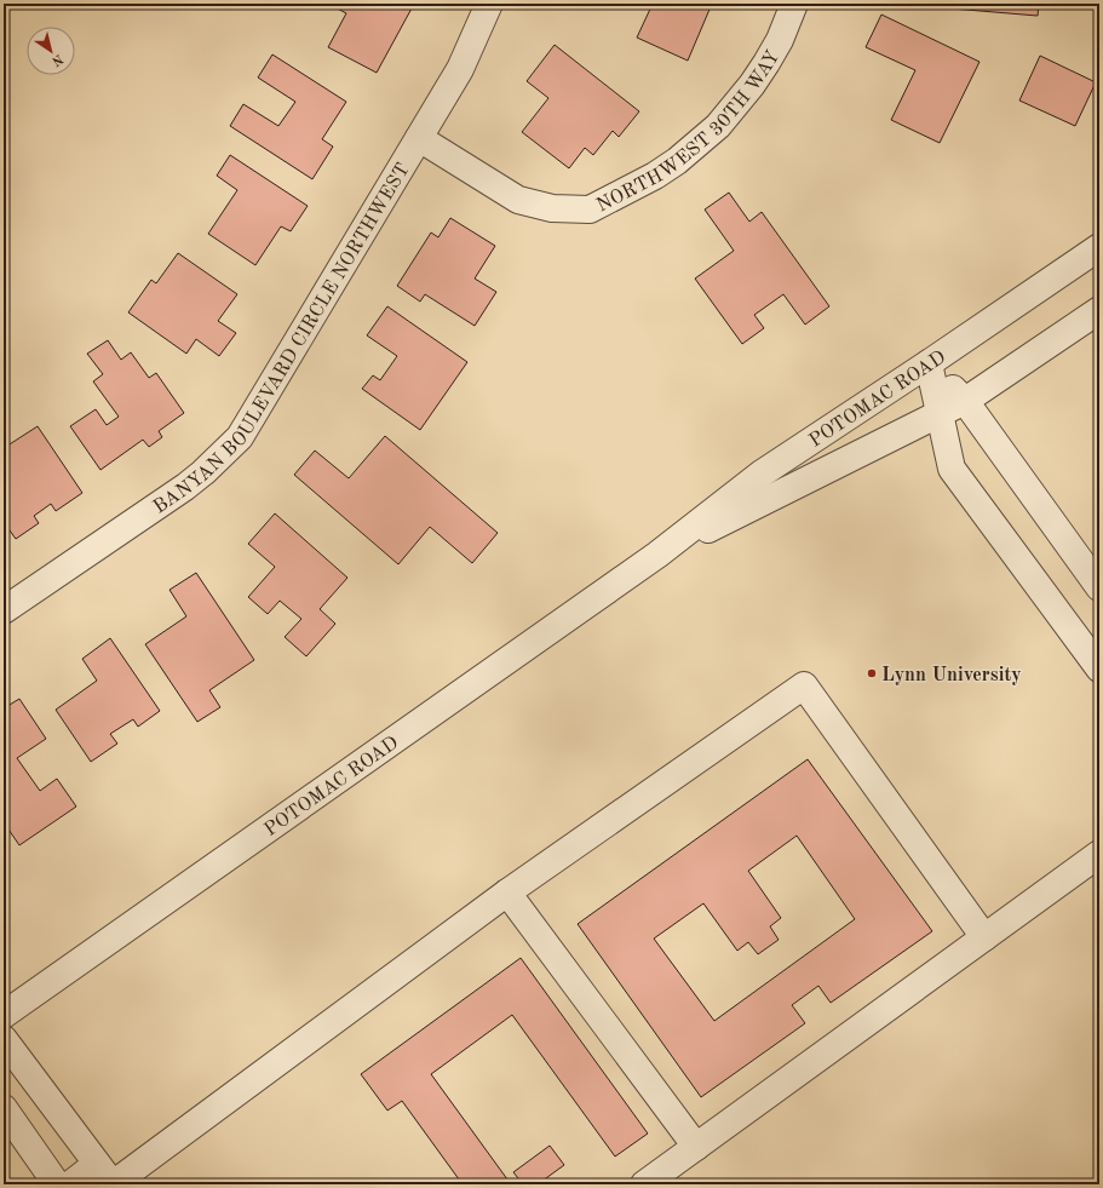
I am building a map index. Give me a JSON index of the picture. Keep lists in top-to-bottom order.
{
  "streets": {
    "street": ["NORTHWEST 30TH WAY", "BANYAN BOULEVARD CIRCLE NORTHWEST", "POTOMAC ROAD"]
  },
  "crossings": [
    ["NORTHWEST 30TH WAY", "BANYAN BOULEVARD CIRCLE NORTHWEST"]
  ],
  "places": ["Lynn University"],
  "north": "bottom right"
}
